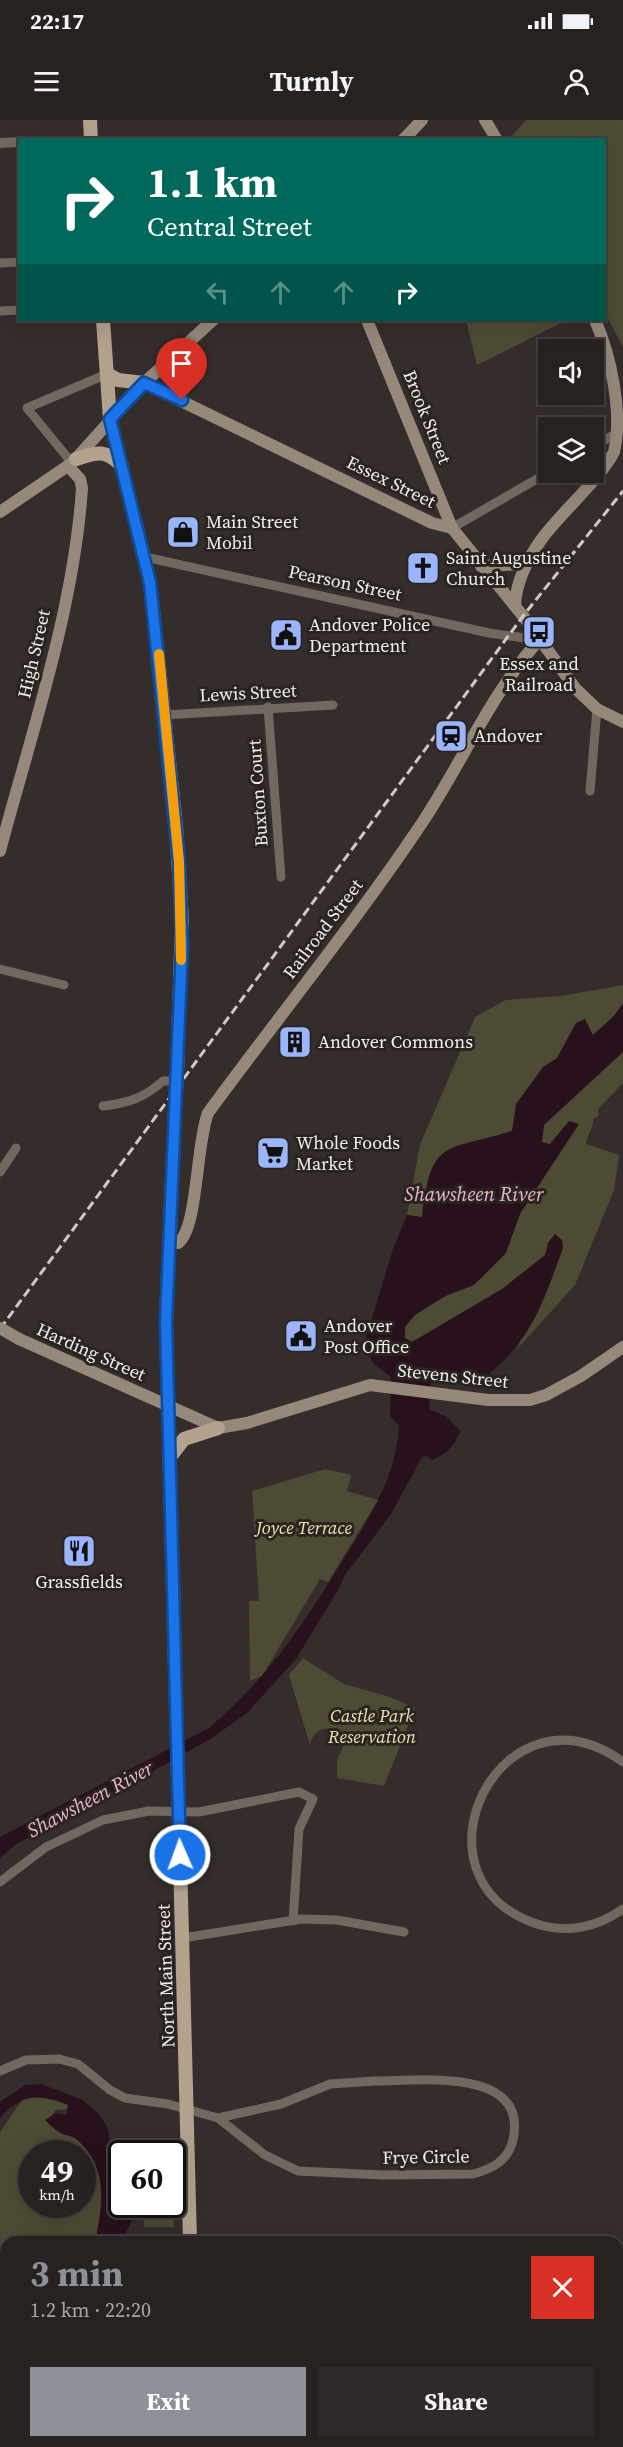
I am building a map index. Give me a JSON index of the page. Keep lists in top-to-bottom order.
{
  "streets": {
    "main road": [
      "Brook Street",
      "Essex Street",
      "High Street",
      "Railroad Street",
      "Harding Street",
      "Stevens Street",
      "North Main Street"
    ],
    "street": [
      "Pearson Street",
      "Lewis Street",
      "Buxton Court",
      "Frye Circle"
    ]
  },
  "crossings": [
    ["Brook Street", "Essex Street"],
    ["Pearson Street", "Railroad Street"],
    ["Pearson Street", "North Main Street"],
    ["Lewis Street", "Buxton Court"],
    ["Lewis Street", "North Main Street"],
    ["Railroad Street", "North Main Street"],
    ["Harding Street", "North Main Street"],
    ["North Main Street", "Frye Circle"]
  ],
  "water": ["Shawsheen River"],
  "parks": ["Joyce Terrace", "Castle Park Reservation"],
  "places": {
    "shop": ["Main Street Mobil"],
    "church": ["Saint Augustine Church"],
    "bus stop": ["Essex and Railroad"],
    "public building": ["Andover Police Department", "Andover Post Office"],
    "station": ["Andover"],
    "building": ["Andover Commons"],
    "supermarket": ["Whole Foods Market"],
    "restaurant": ["Grassfields"]
  },
  "page": {
    "status": "22:17",
    "header": "Turnly",
    "turn": ["1.1 km", "Central Street"],
    "speed": "49 km/h",
    "limit": "60",
    "heading": ["3 min", "1.2 km · 22:20"],
    "buttons": ["Exit", "Share"]
  }
}
